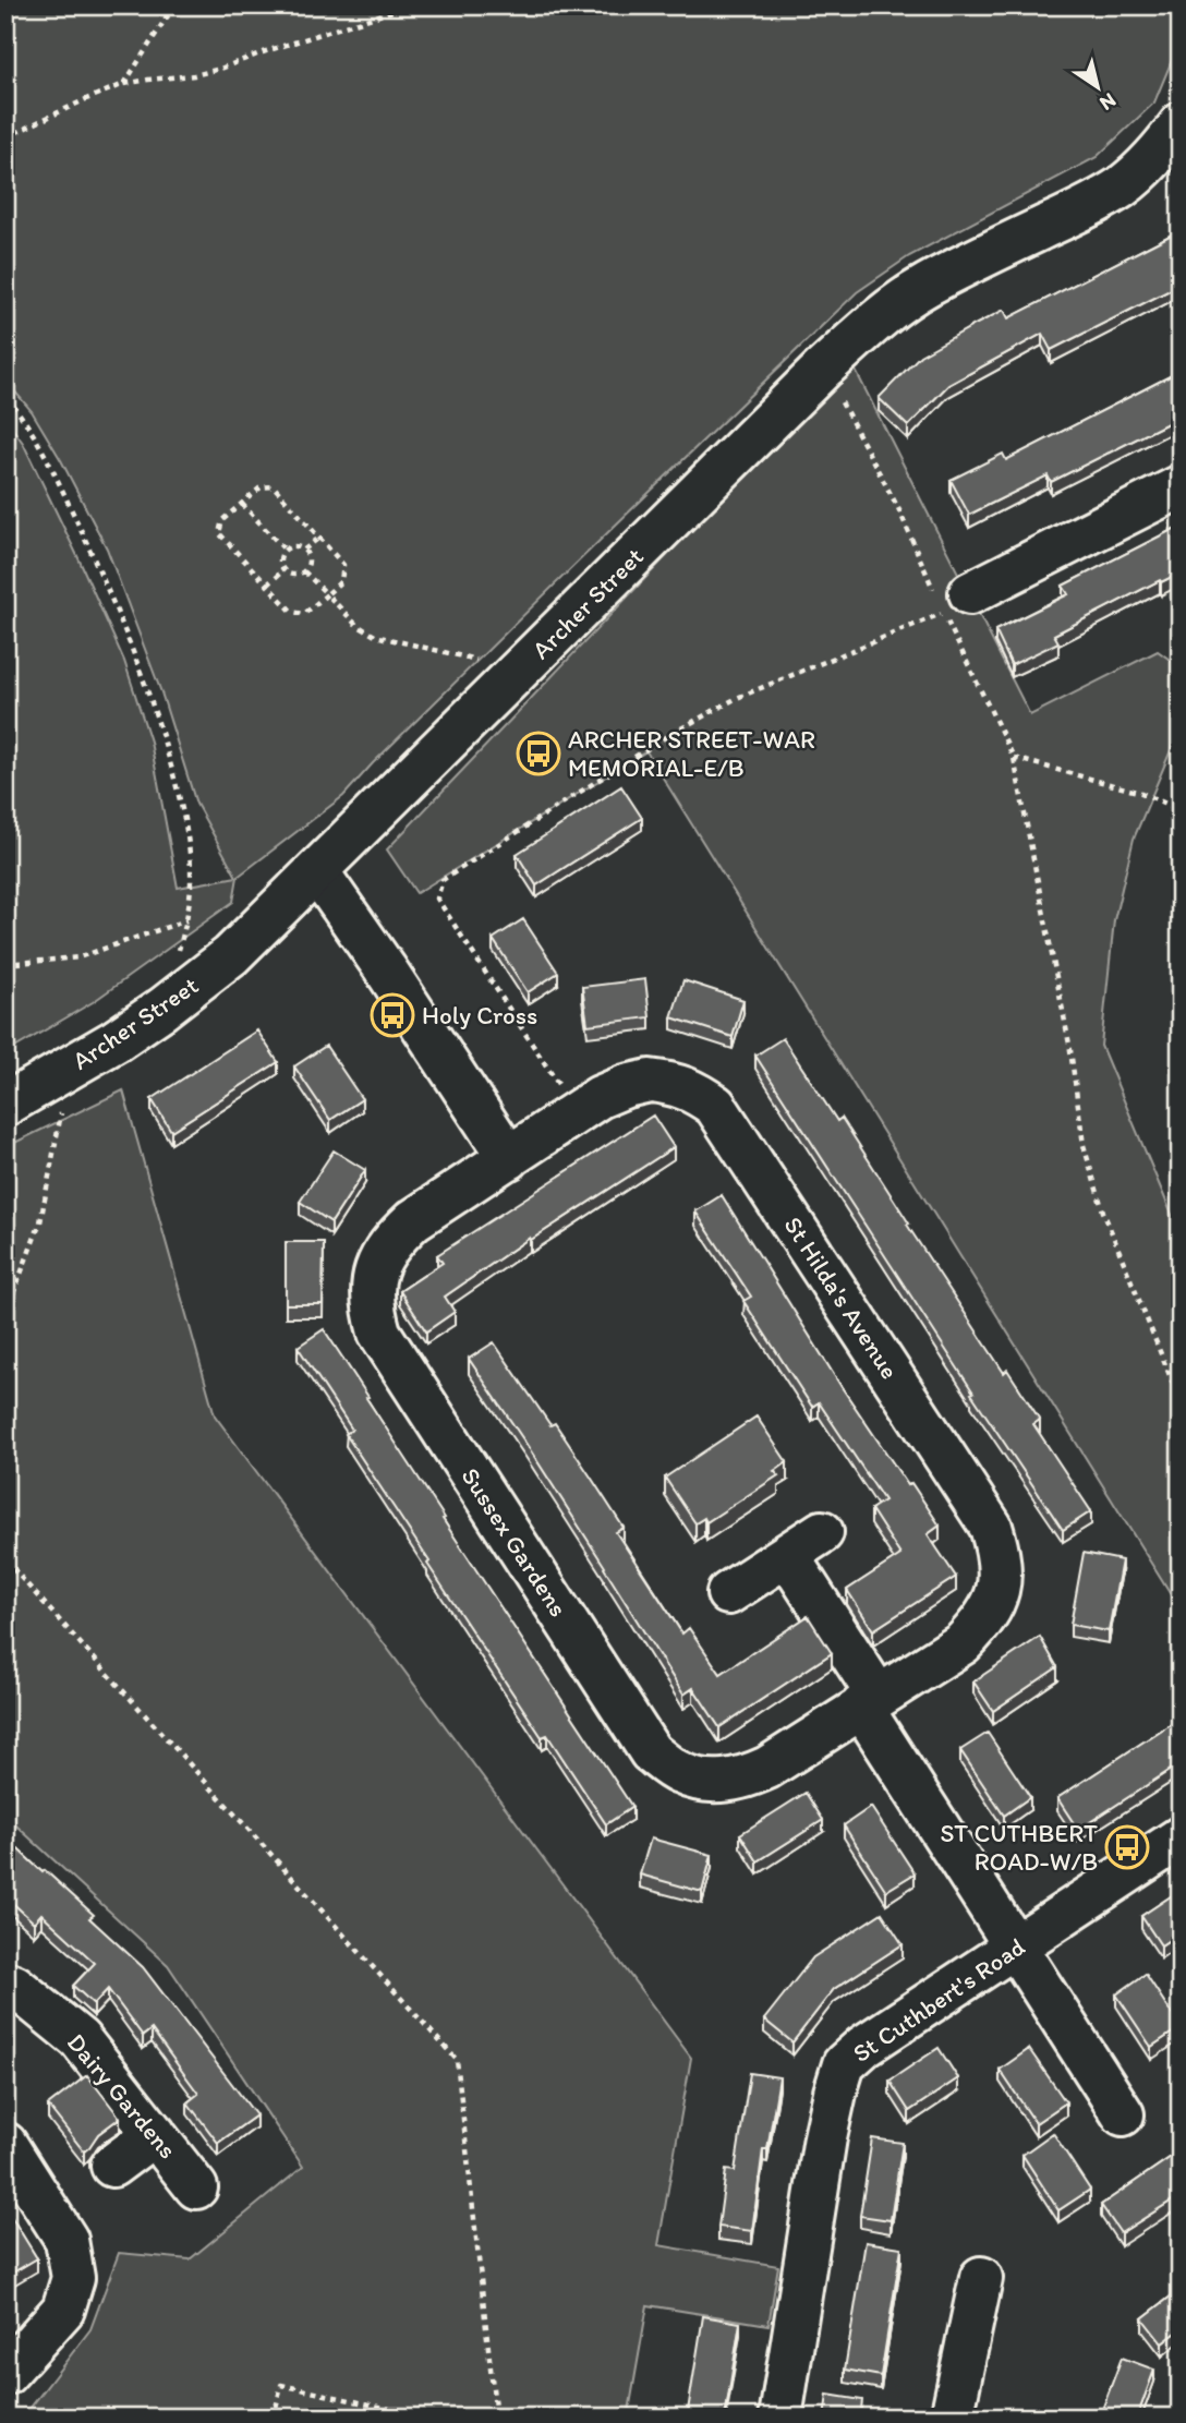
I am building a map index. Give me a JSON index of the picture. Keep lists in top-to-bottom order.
{
  "streets": {
    "street": [
      "Archer Street",
      "St Hilda's Avenue",
      "Sussex Gardens",
      "St Cuthbert's Road",
      "Dairy Gardens"
    ]
  },
  "crossings": [
    ["St Hilda's Avenue", "Sussex Gardens"]
  ],
  "places": {
    "bus stop": ["ARCHER STREET-WAR MEMORIAL-E/B", "Holy Cross", "ST CUTHBERT ROAD-W/B"]
  },
  "north": "bottom right"
}
